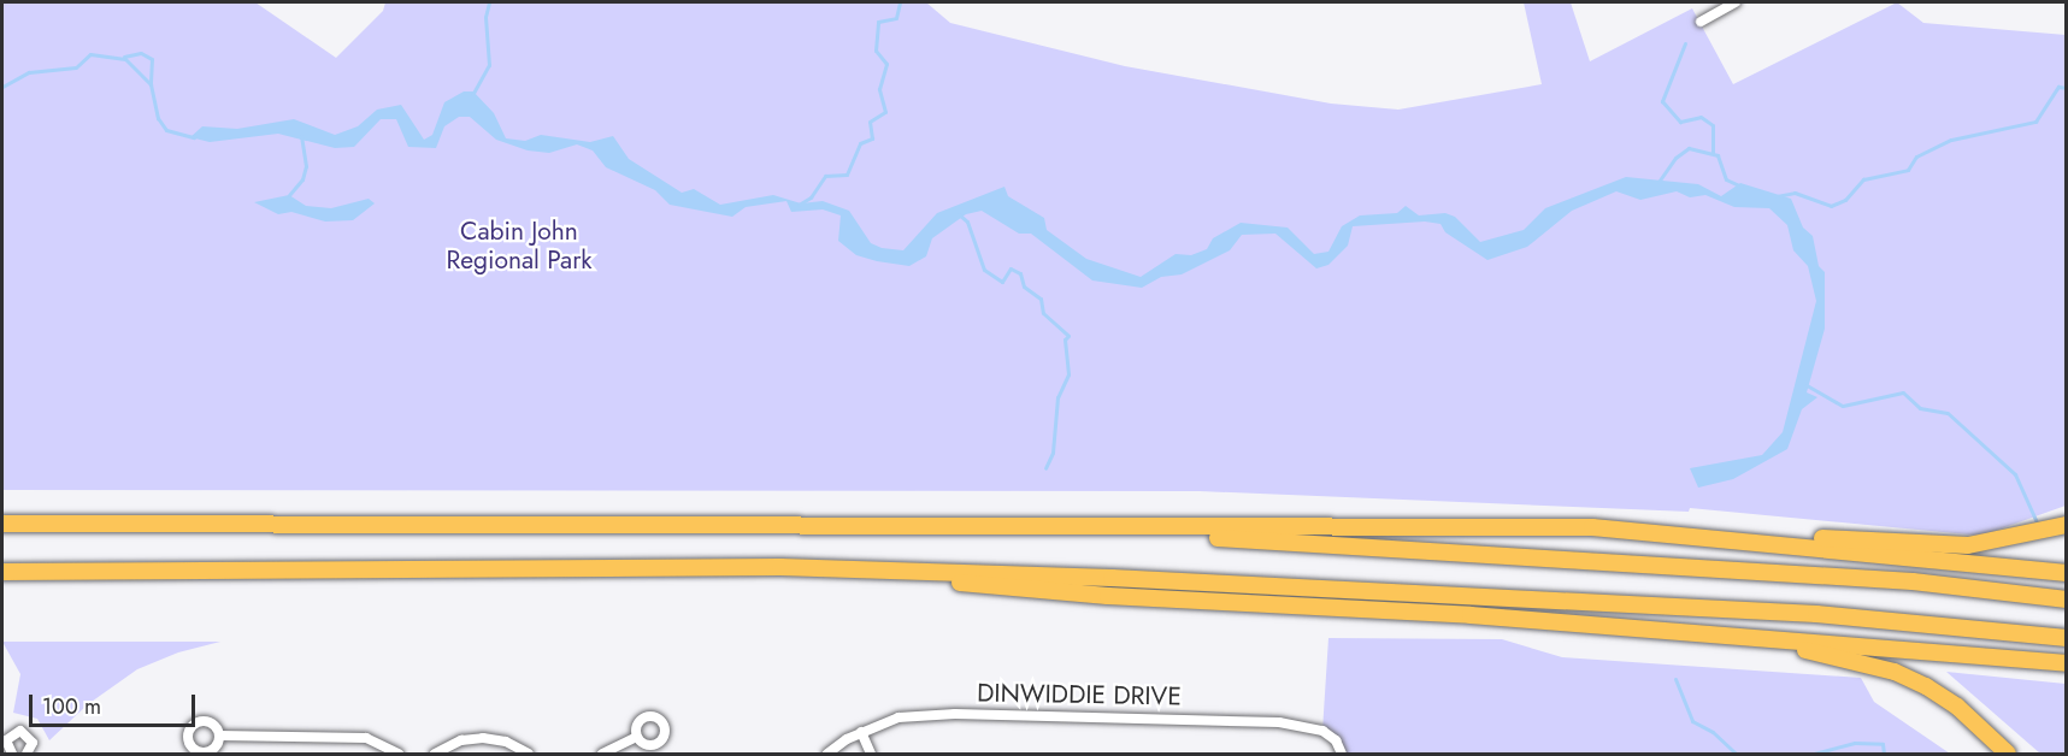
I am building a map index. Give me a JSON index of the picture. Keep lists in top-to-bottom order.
{
  "streets": {
    "street": ["DINWIDDIE DRIVE"]
  },
  "parks": ["Cabin John Regional Park"],
  "scale_bar": "100 m"
}
